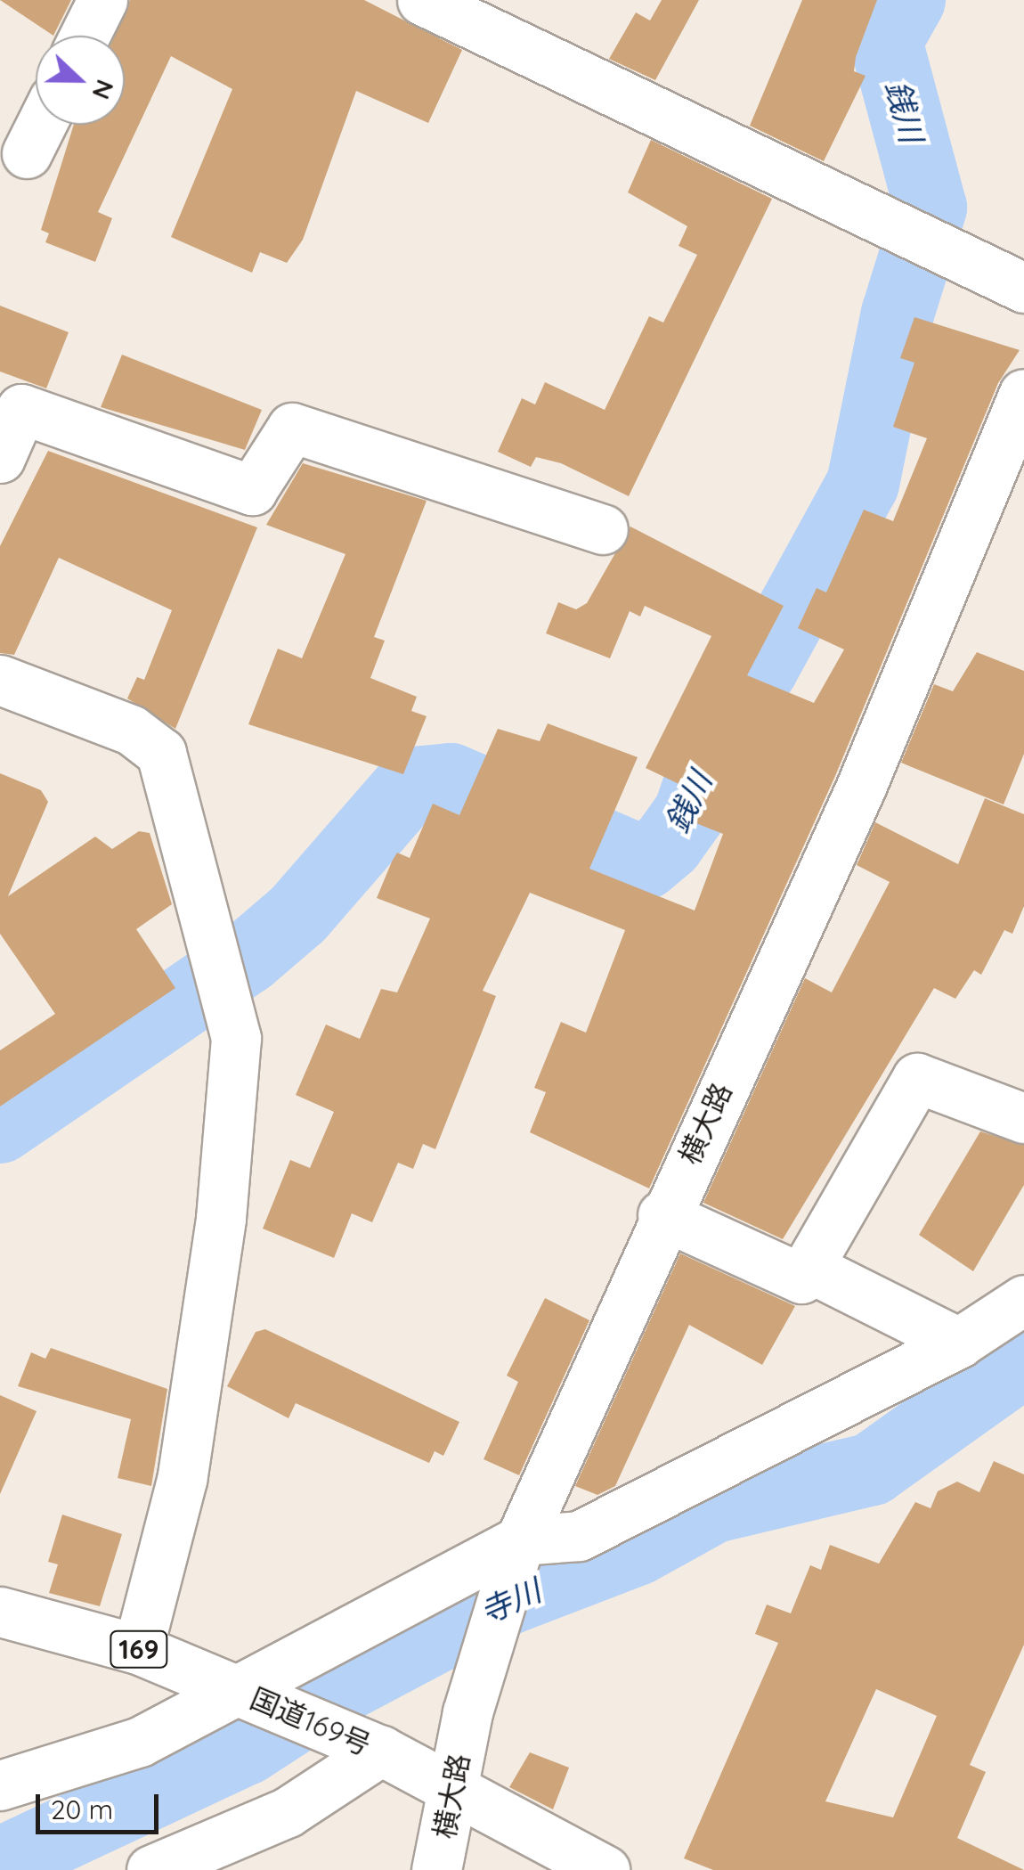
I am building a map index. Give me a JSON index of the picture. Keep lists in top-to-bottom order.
{
  "streets": {
    "main road": ["横大路", "169", "国道169号"]
  },
  "crossings": [
    ["横大路", "国道169号"]
  ],
  "water": ["銭川", "寺川"],
  "scale_bar": "20 m",
  "north": "right"
}
